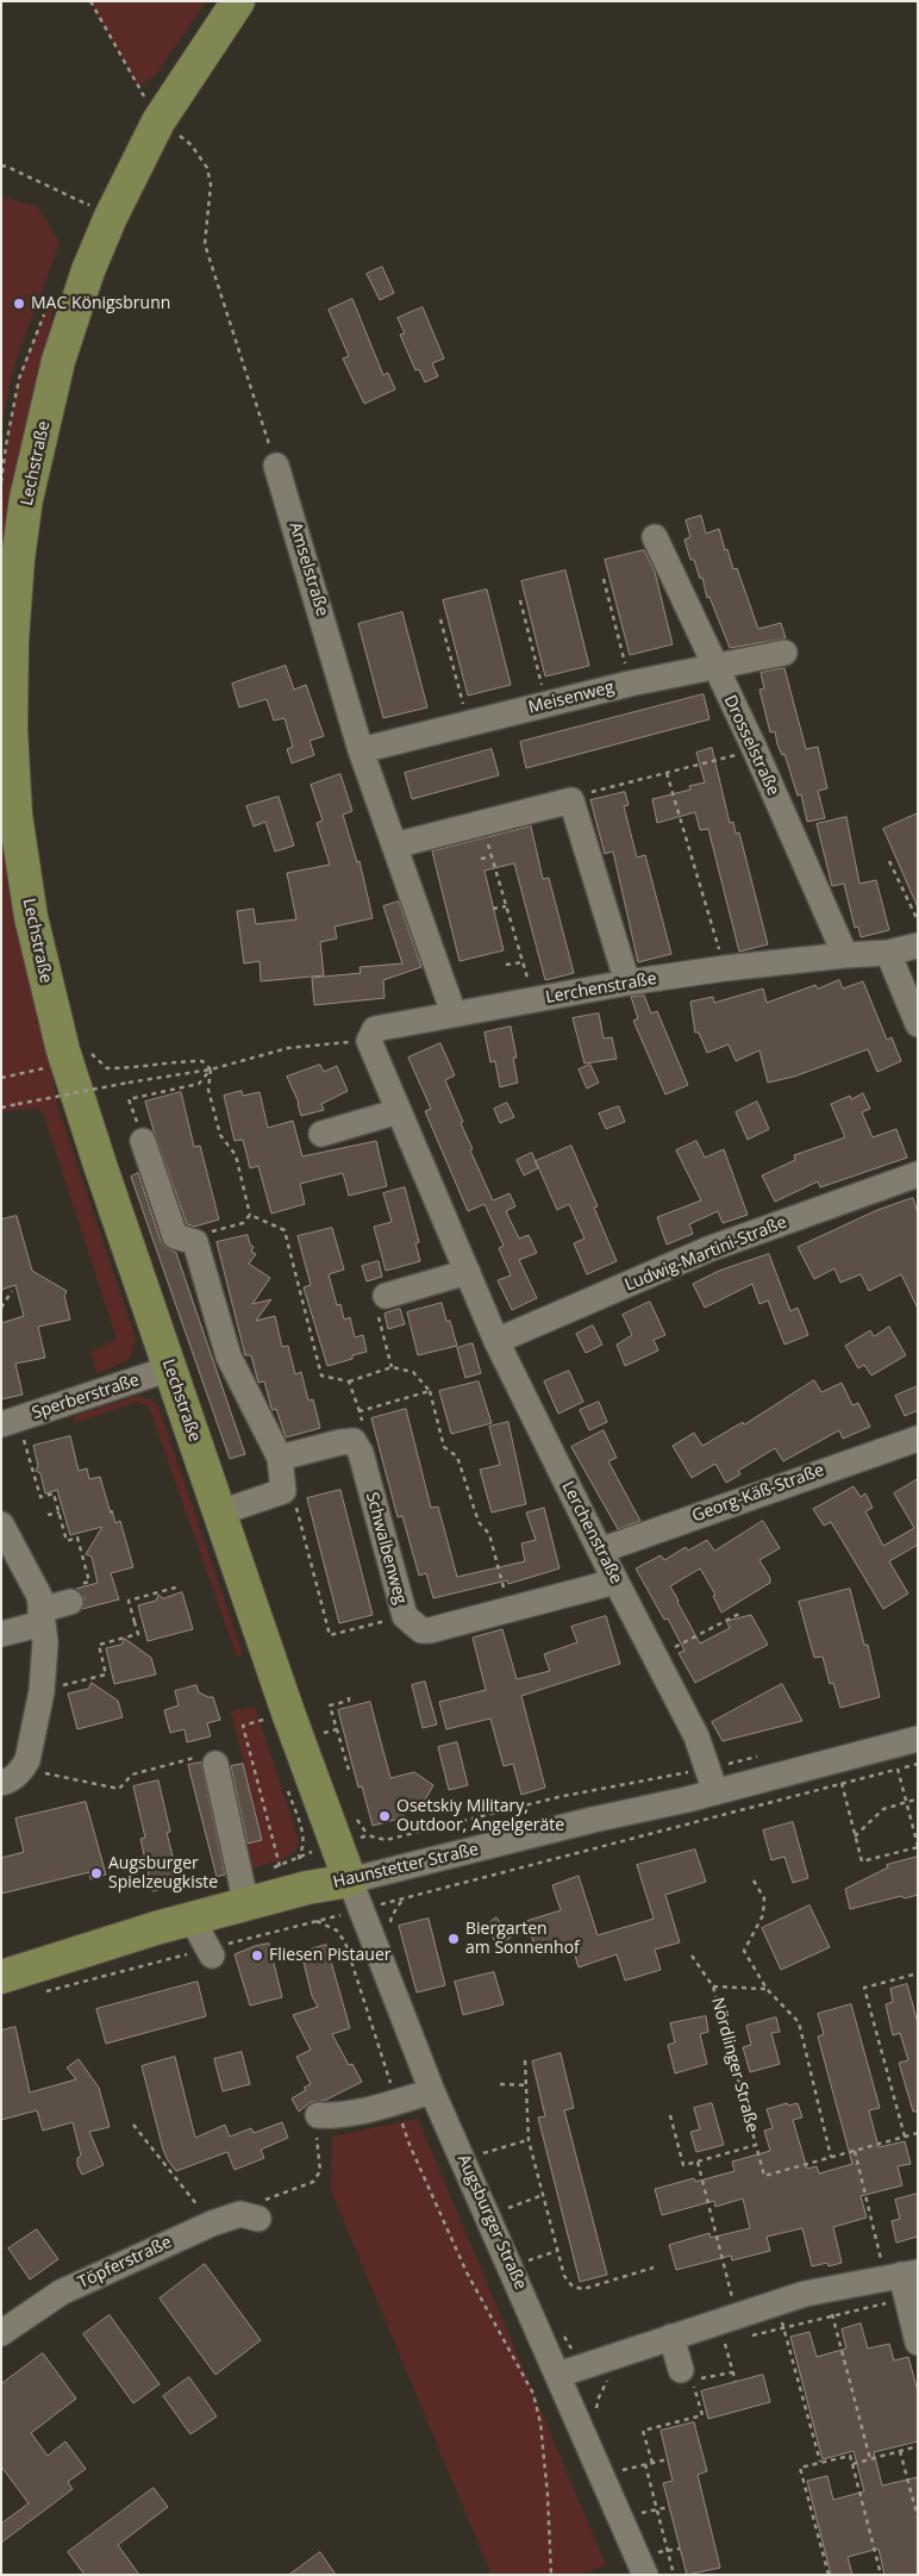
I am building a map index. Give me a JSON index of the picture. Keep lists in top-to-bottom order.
{
  "streets": {
    "main road": ["Lechstraße", "Haunstetter Straße"],
    "street": [
      "Amselstraße",
      "Meisenweg",
      "Drosselstraße",
      "Lerchenstraße",
      "Ludwig-Martini-Straße",
      "Sperberstraße",
      "Georg-Käß-Straße",
      "Schwalbenweg",
      "Augsburger Straße",
      "Töpferstraße"
    ],
    "path": ["Nördlinger Straße"]
  },
  "crossings": [
    ["Lechstraße", "Sperberstraße"],
    ["Lechstraße", "Haunstetter Straße"],
    ["Lechstraße", "Augsburger Straße"],
    ["Amselstraße", "Meisenweg"],
    ["Amselstraße", "Lerchenstraße"],
    ["Meisenweg", "Drosselstraße"],
    ["Drosselstraße", "Lerchenstraße"],
    ["Lerchenstraße", "Ludwig-Martini-Straße"],
    ["Lerchenstraße", "Georg-Käß-Straße"],
    ["Lerchenstraße", "Schwalbenweg"],
    ["Lerchenstraße", "Haunstetter Straße"],
    ["Haunstetter Straße", "Augsburger Straße"]
  ],
  "places": [
    "MAC Königsbrunn",
    "Osetskiy Military, Outdoor, Angelgeräte",
    "Augsburger Spielzeugkiste",
    "Biergarten am Sonnenhof",
    "Fliesen Pistauer"
  ]
}
